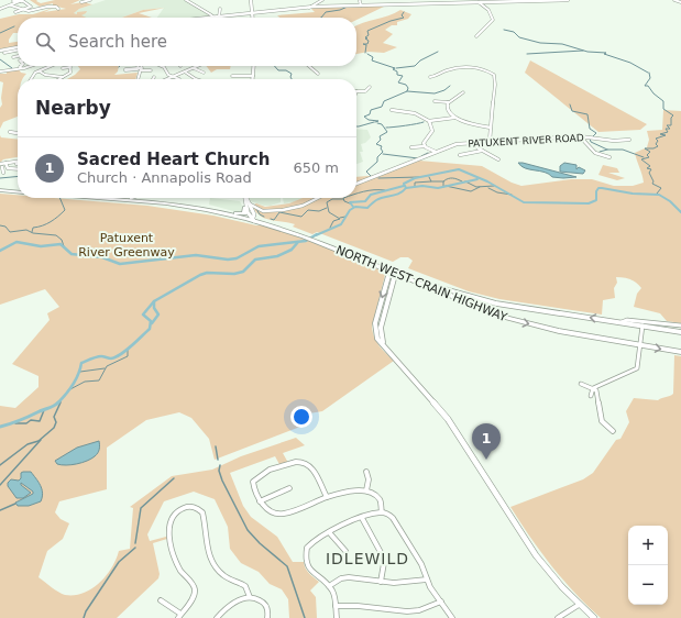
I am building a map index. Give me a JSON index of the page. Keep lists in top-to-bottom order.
{
  "streets": {
    "highway": ["NORTH WEST CRAIN HIGHWAY"],
    "street": ["PATUXENT RIVER ROAD"]
  },
  "districts": ["IDLEWILD"],
  "parks": ["Patuxent River Greenway"],
  "page": {
    "search": "Search here",
    "heading": "Nearby",
    "list": [
      {
        "mark": "1",
        "name": "Sacred Heart Church",
        "note": "Church · Annapolis Road",
        "value": "650 m"
      }
    ],
    "pins": "1",
    "map_buttons": ["+", "−"]
  }
}
